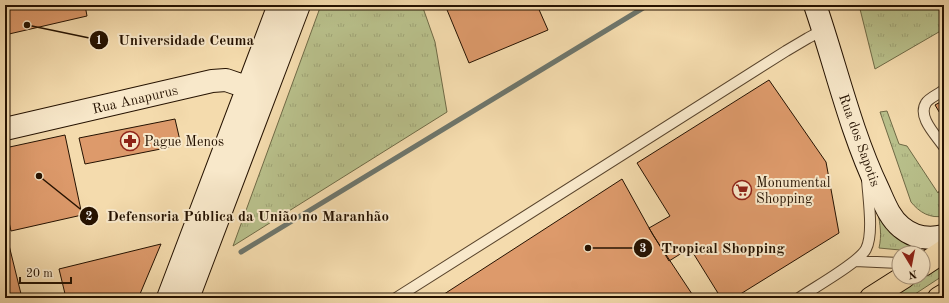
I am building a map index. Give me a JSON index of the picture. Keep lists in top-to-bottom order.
{
  "streets": {
    "main road": ["Rua Anapurus", "Rua dos Sapotis"]
  },
  "places": {
    "other": ["Universidade Ceuma", "Defensoria Pública da União no Maranhão", "Tropical Shopping"],
    "pharmacy": ["Pague Menos"],
    "supermarket": ["Monumental Shopping"]
  },
  "scale_bar": "20 m",
  "north": "bottom"
}
